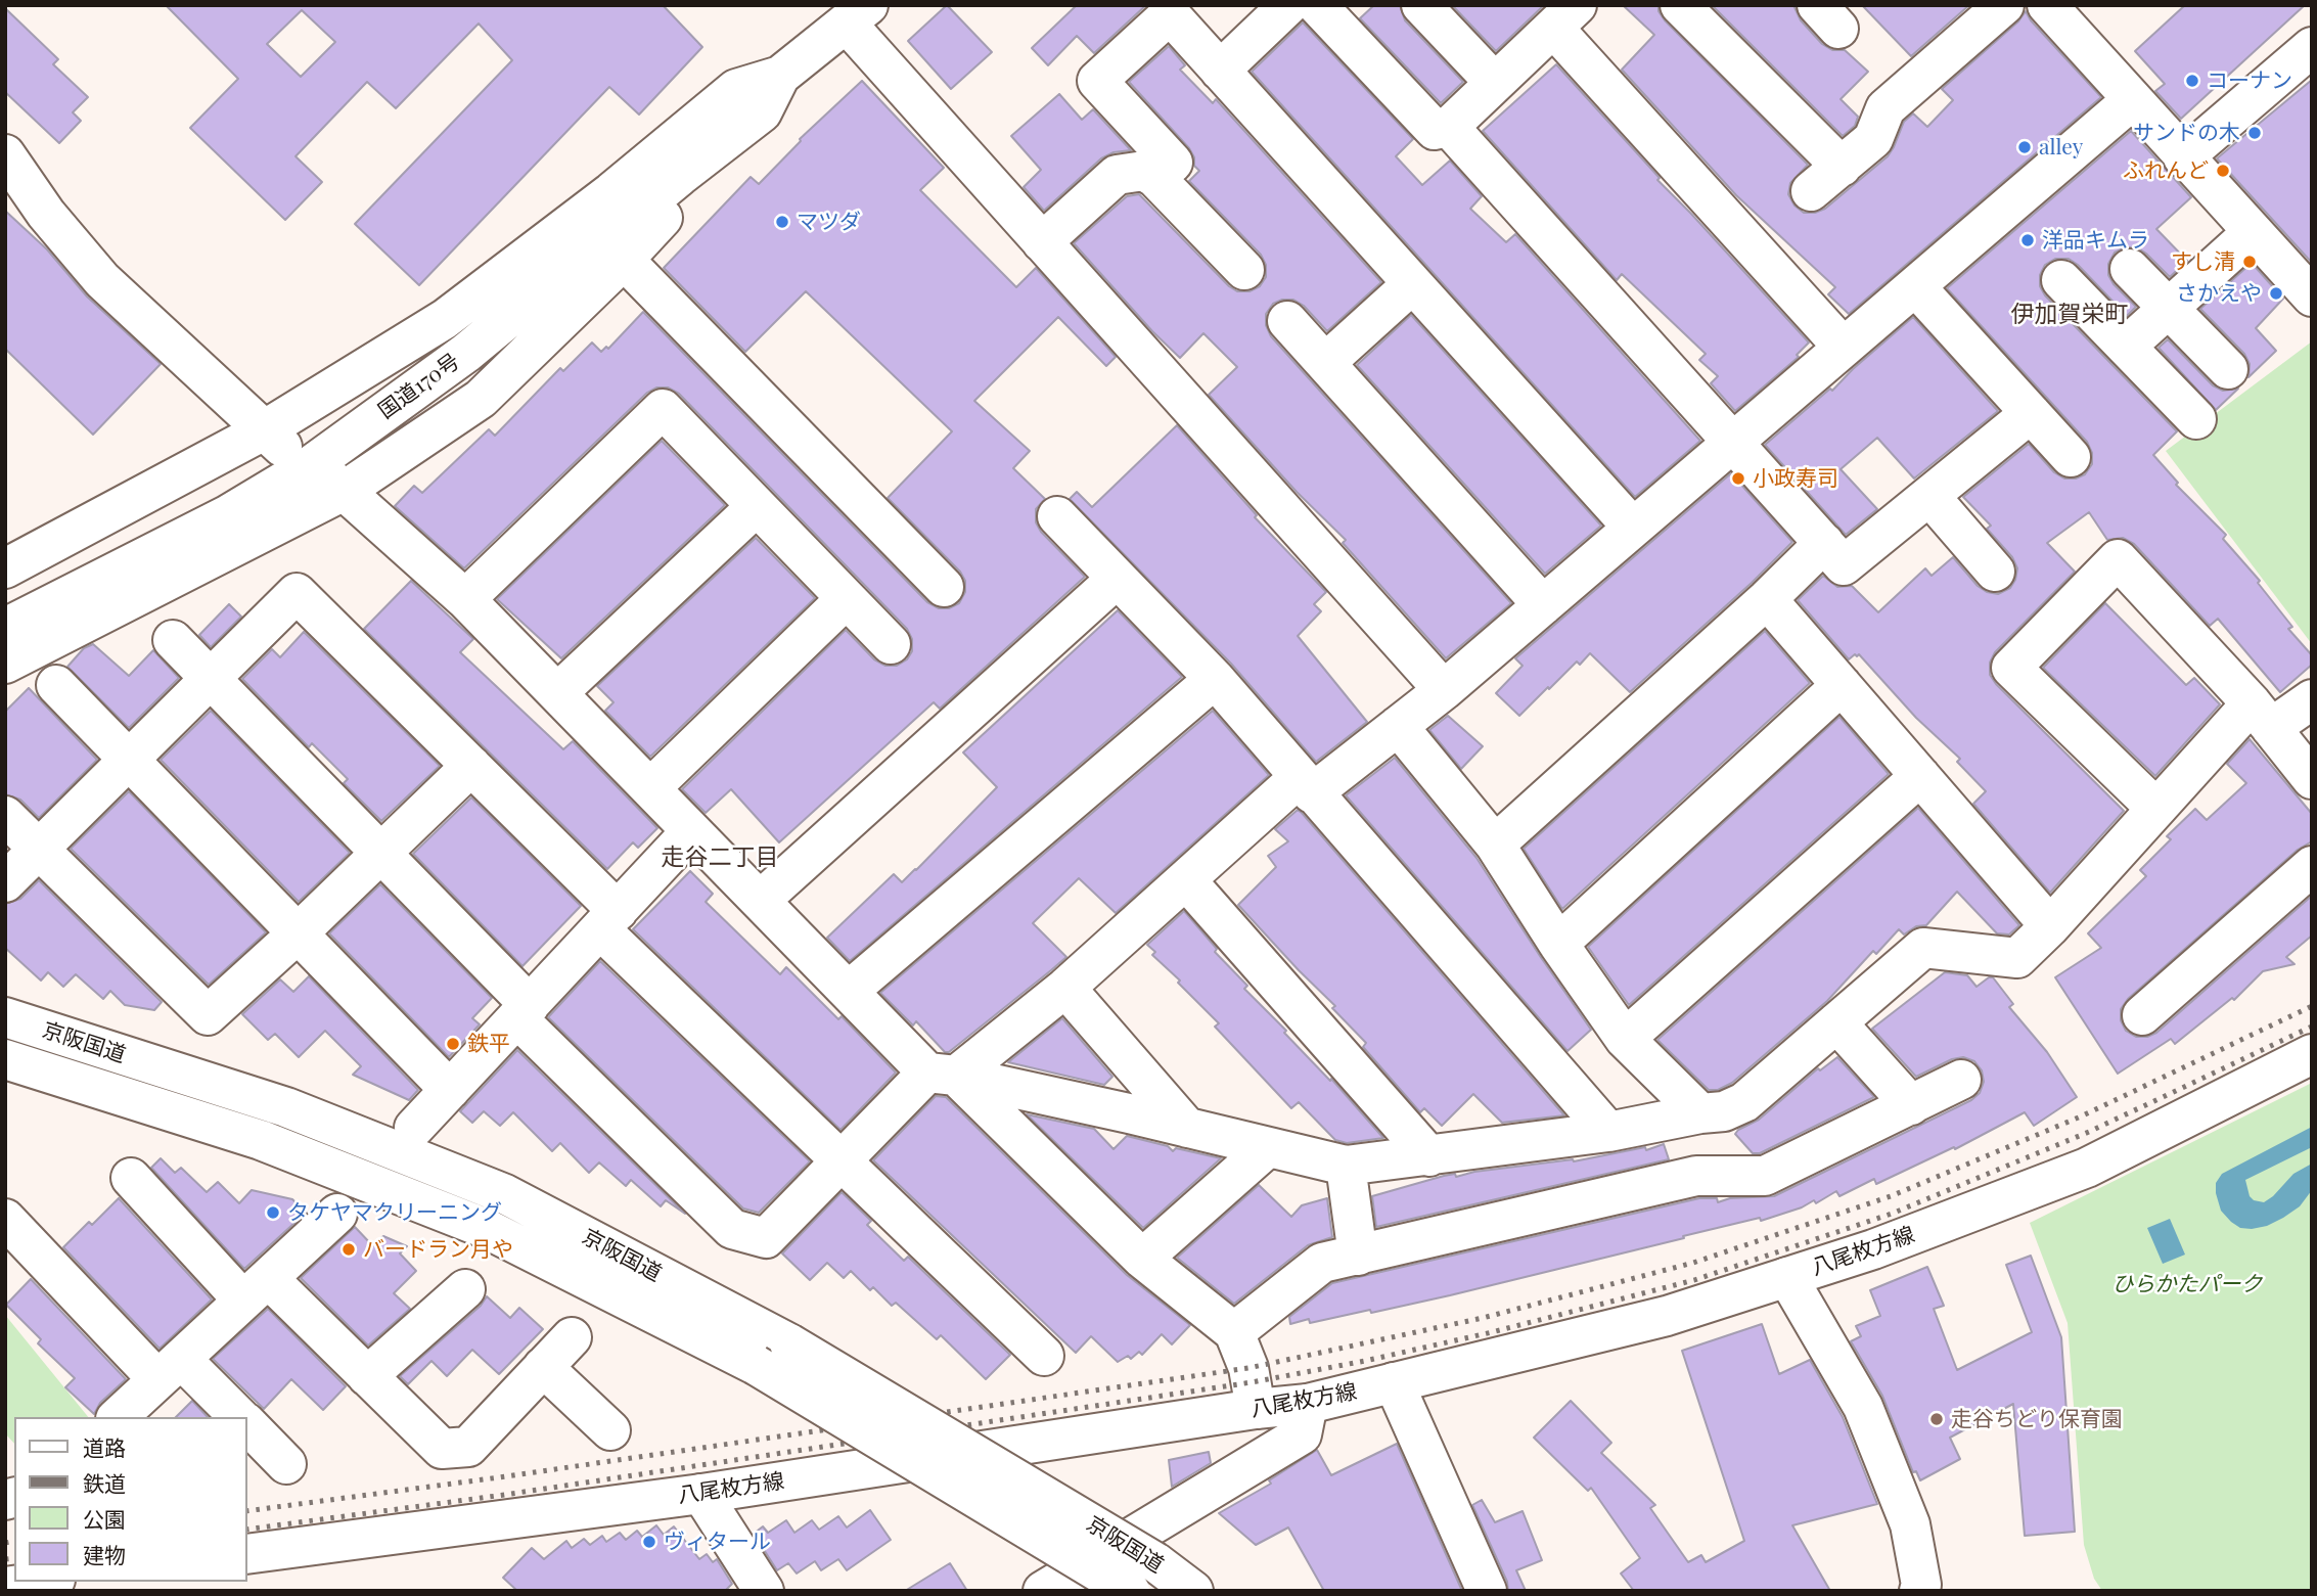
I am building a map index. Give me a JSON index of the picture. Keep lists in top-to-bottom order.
{
  "streets": {
    "main road": ["国道170号", "京阪国道", "八尾枚方線"]
  },
  "districts": ["伊加賀栄町", "走谷二丁目"],
  "parks": ["ひらかたパーク"],
  "places": [
    "コーナン",
    "サンドの木",
    "alley",
    "ふれんど",
    "マツダ",
    "洋品キムラ",
    "すし清",
    "さかえや",
    "小政寿司",
    "鉄平",
    "タケヤマクリーニング",
    "バードラン月や",
    "走谷ちどり保育園",
    "ヴィタール"
  ],
  "legend": [
    "道路",
    "鉄道",
    "公園",
    "建物"
  ]
}
